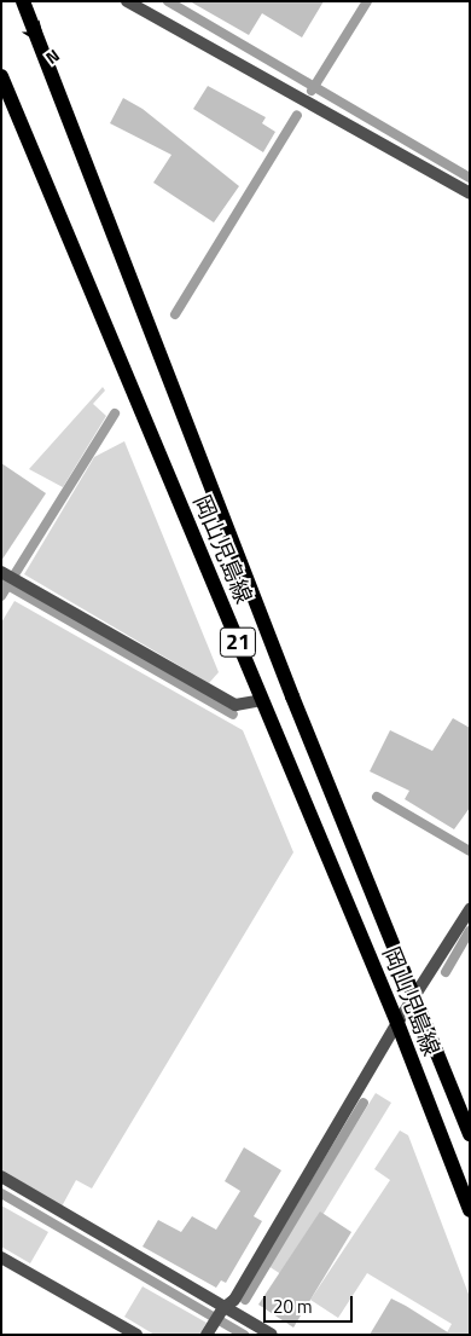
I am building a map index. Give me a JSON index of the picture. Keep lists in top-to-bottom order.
{
  "streets": {
    "main road": ["岡山児島線", "21"]
  },
  "scale_bar": "20 m",
  "north": "bottom right"
}
